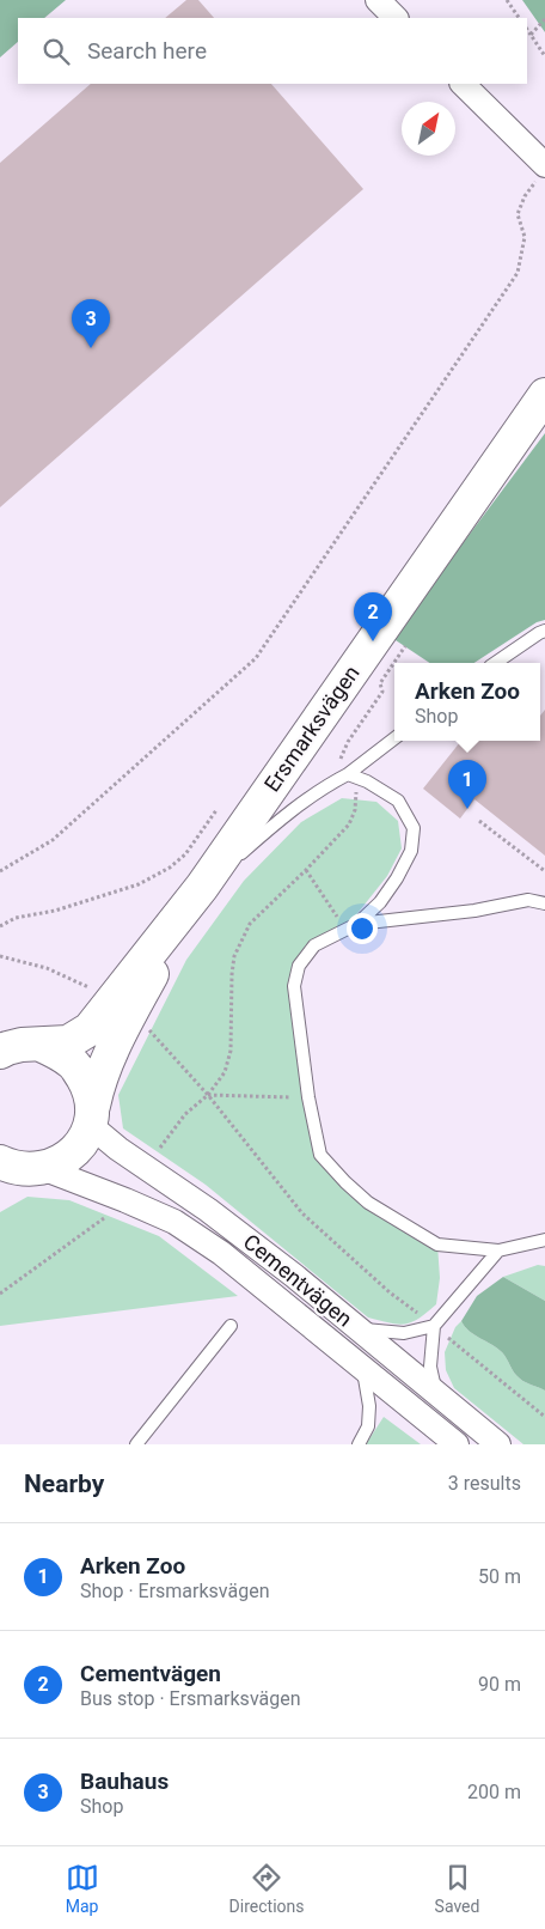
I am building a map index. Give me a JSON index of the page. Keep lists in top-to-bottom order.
{
  "streets": {
    "main road": ["Ersmarksvägen"],
    "street": ["Cementvägen"]
  },
  "crossings": [
    ["Ersmarksvägen", "Cementvägen"]
  ],
  "north": "top right",
  "page": {
    "search": "Search here",
    "pins": ["3", "2", "1"],
    "popup": ["Arken Zoo", "Shop"],
    "heading": ["Nearby", "3 results"],
    "list": [
      {
        "mark": "1",
        "name": "Arken Zoo",
        "note": "Shop · Ersmarksvägen",
        "value": "50 m"
      },
      {
        "mark": "2",
        "name": "Cementvägen",
        "note": "Bus stop · Ersmarksvägen",
        "value": "90 m"
      },
      {
        "mark": "3",
        "name": "Bauhaus",
        "note": "Shop",
        "value": "200 m"
      }
    ],
    "nav": ["Map", "Directions", "Saved"]
  }
}
